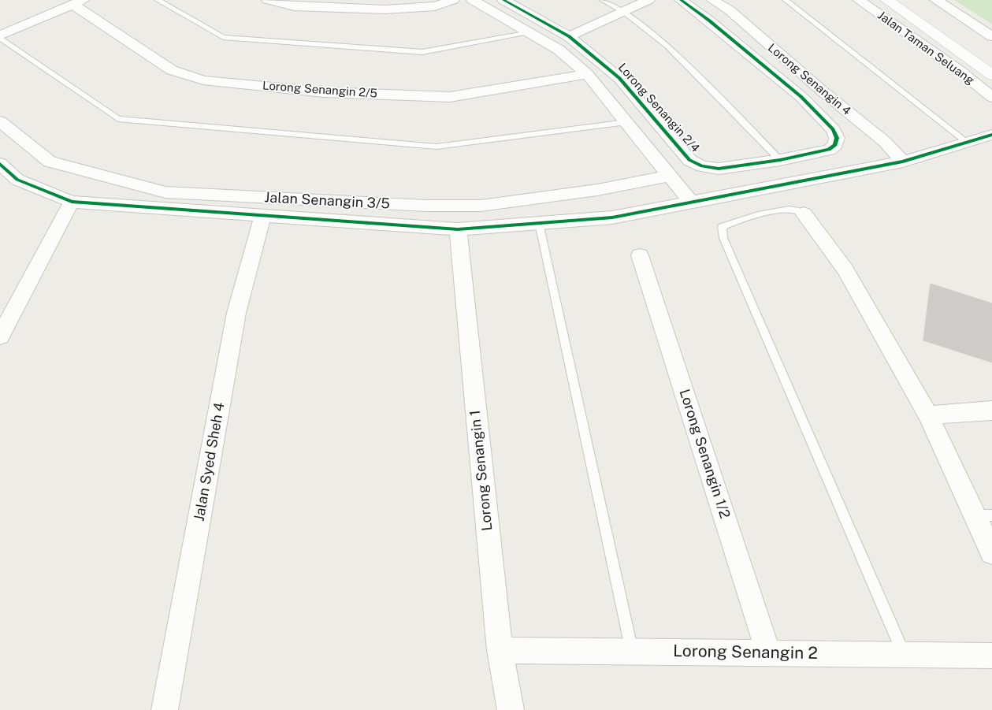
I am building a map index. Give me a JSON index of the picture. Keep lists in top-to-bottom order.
{
  "streets": {
    "street": [
      "Jalan Taman Seluang",
      "Lorong Senangin 4",
      "Lorong Senangin 2/5",
      "Lorong Senangin 2/4",
      "Jalan Senangin 3/5",
      "Lorong Senangin 1/2",
      "Jalan Syed Sheh 4",
      "Lorong Senangin 1",
      "Lorong Senangin 2"
    ]
  },
  "crossings": [
    ["Lorong Senangin 1/2", "Lorong Senangin 2"],
    ["Lorong Senangin 1", "Lorong Senangin 2"]
  ]
}
